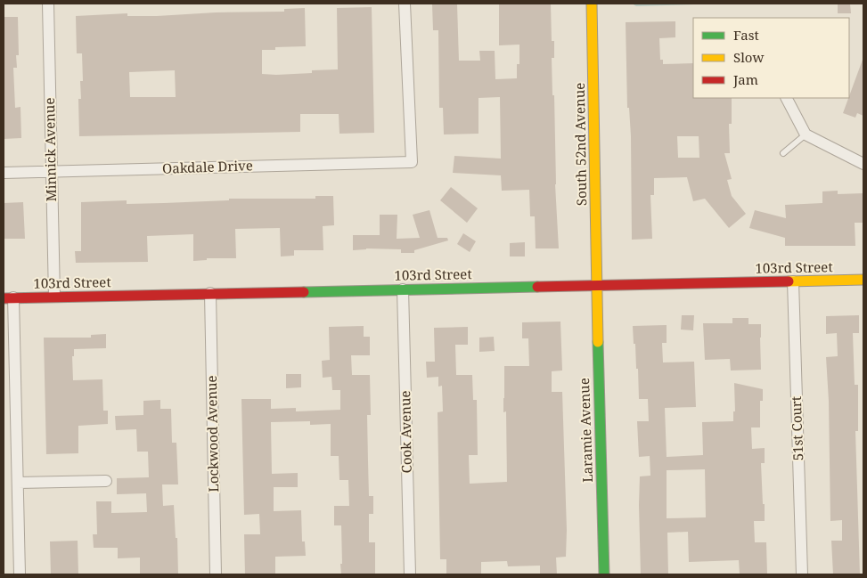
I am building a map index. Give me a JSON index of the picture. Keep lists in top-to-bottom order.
{
  "streets": {
    "main road": ["South 52nd Avenue", "103rd Street", "Laramie Avenue"],
    "street": [
      "Minnick Avenue",
      "Oakdale Drive",
      "51st Court",
      "Cook Avenue",
      "Lockwood Avenue"
    ]
  },
  "crossings": [
    ["South 52nd Avenue", "103rd Street"],
    ["South 52nd Avenue", "Laramie Avenue"],
    ["Minnick Avenue", "Oakdale Drive"],
    ["Minnick Avenue", "103rd Street"],
    ["103rd Street", "51st Court"],
    ["103rd Street", "Laramie Avenue"],
    ["103rd Street", "Cook Avenue"],
    ["103rd Street", "Lockwood Avenue"]
  ],
  "legend": ["Fast", "Slow", "Jam"]
}
